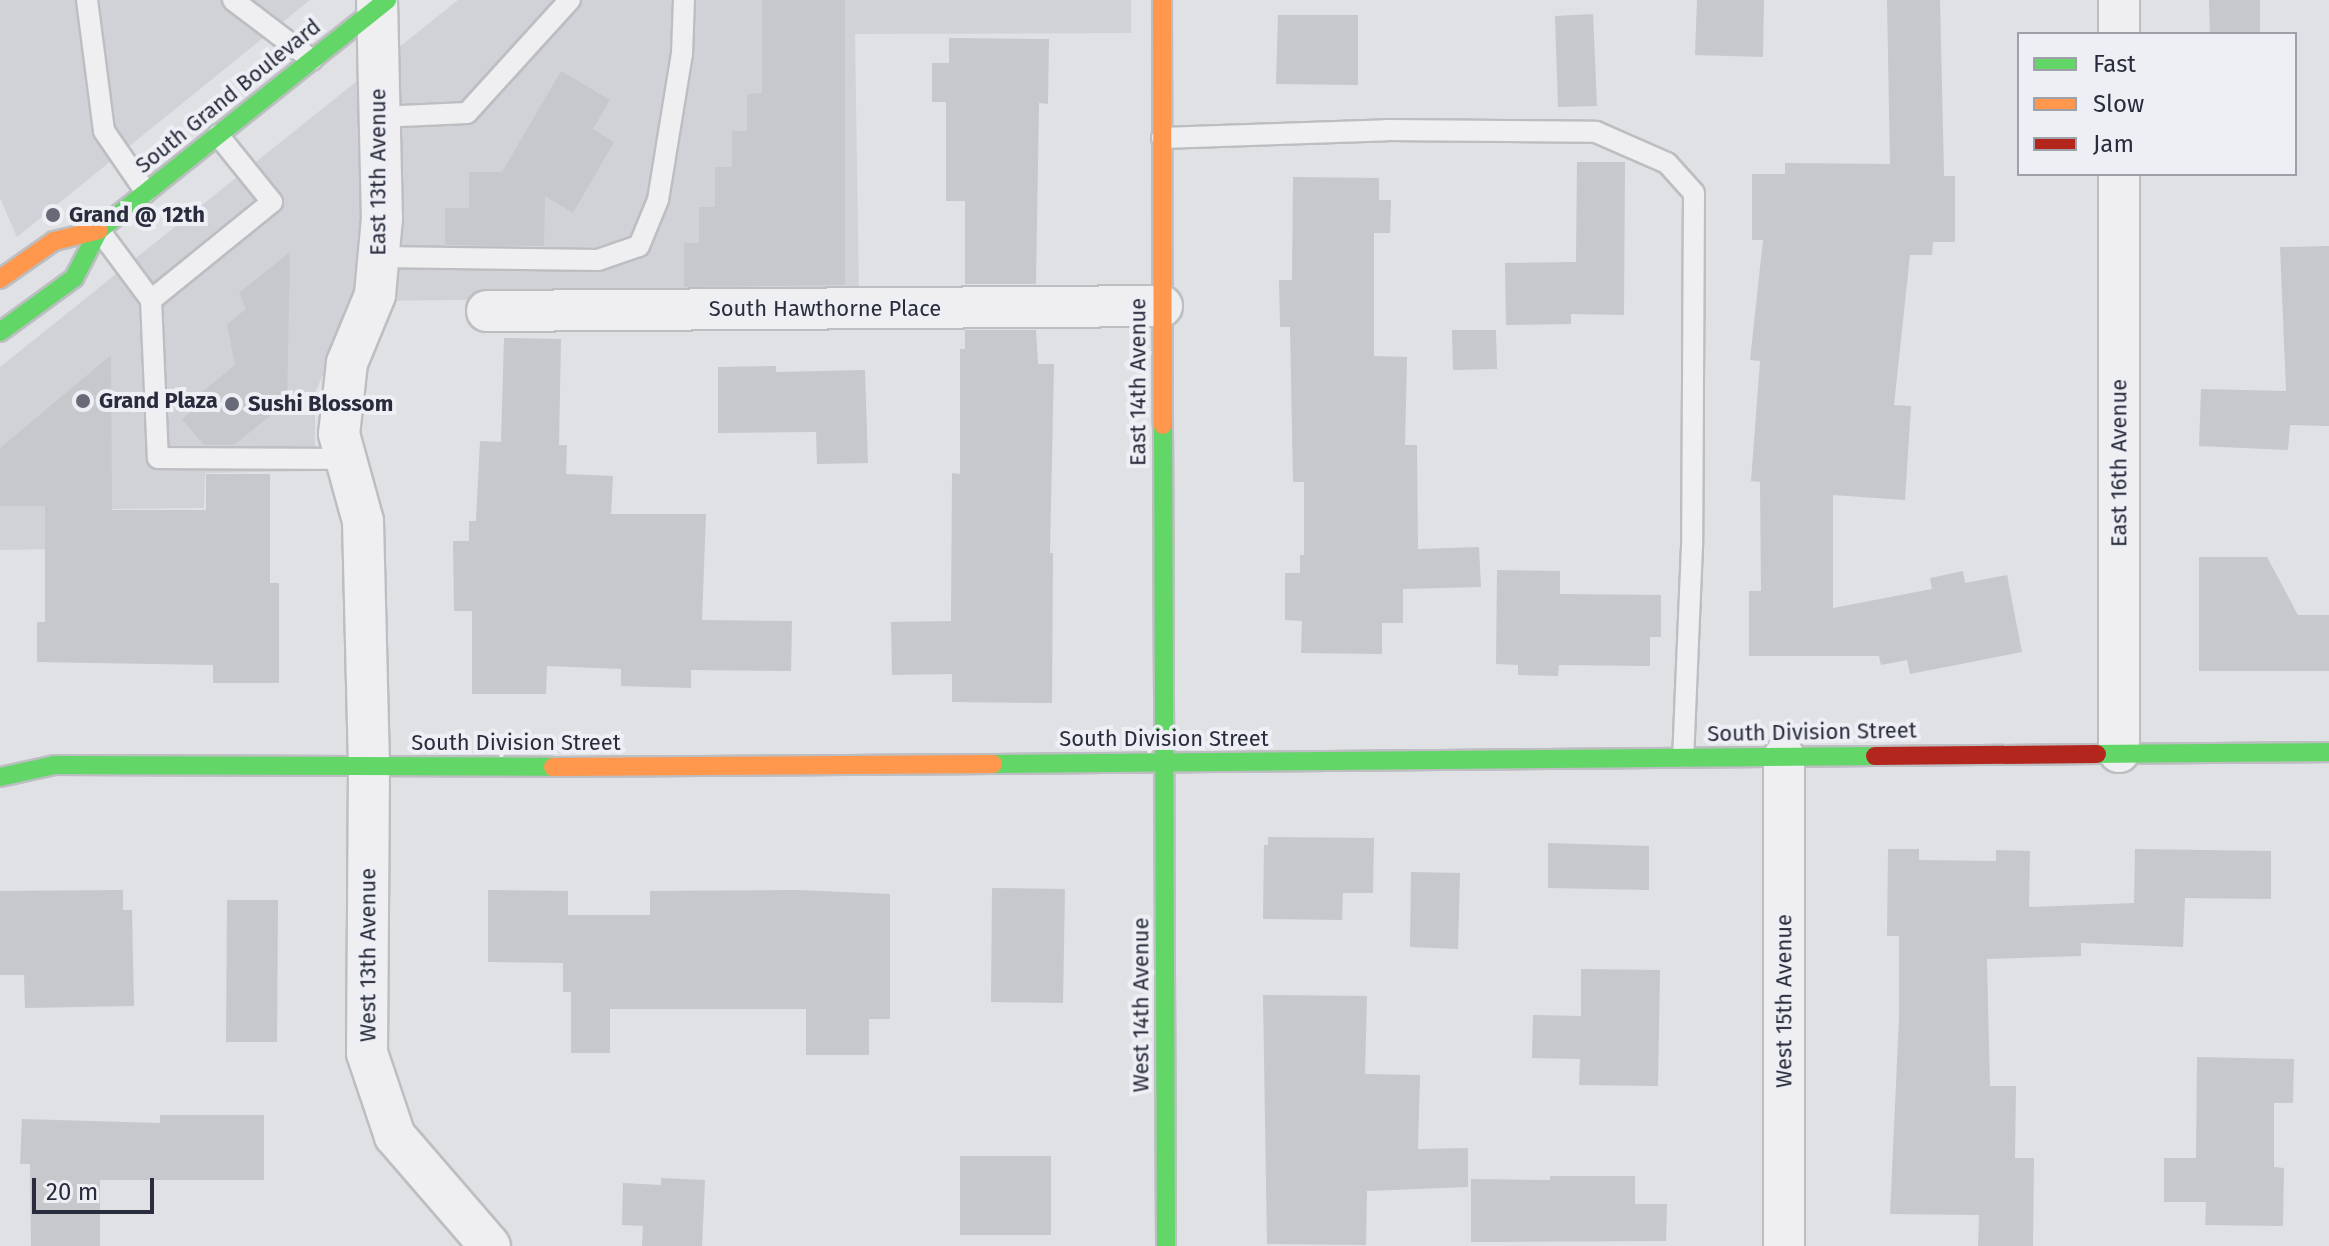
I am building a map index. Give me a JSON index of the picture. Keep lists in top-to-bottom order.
{
  "streets": {
    "street": [
      "South Grand Boulevard",
      "East 13th Avenue",
      "South Hawthorne Place",
      "East 14th Avenue",
      "East 16th Avenue",
      "South Division Street",
      "West 13th Avenue",
      "West 15th Avenue",
      "West 14th Avenue"
    ]
  },
  "crossings": [
    ["South Grand Boulevard", "East 13th Avenue"],
    ["East 13th Avenue", "South Division Street"],
    ["East 13th Avenue", "West 13th Avenue"],
    ["South Hawthorne Place", "East 14th Avenue"],
    ["East 14th Avenue", "South Division Street"],
    ["East 14th Avenue", "West 14th Avenue"],
    ["East 16th Avenue", "South Division Street"],
    ["South Division Street", "West 13th Avenue"],
    ["South Division Street", "West 15th Avenue"],
    ["South Division Street", "West 14th Avenue"]
  ],
  "places": ["Grand @ 12th", "Grand Plaza", "Sushi Blossom"],
  "legend": ["Fast", "Slow", "Jam"],
  "scale_bar": "20 m"
}
